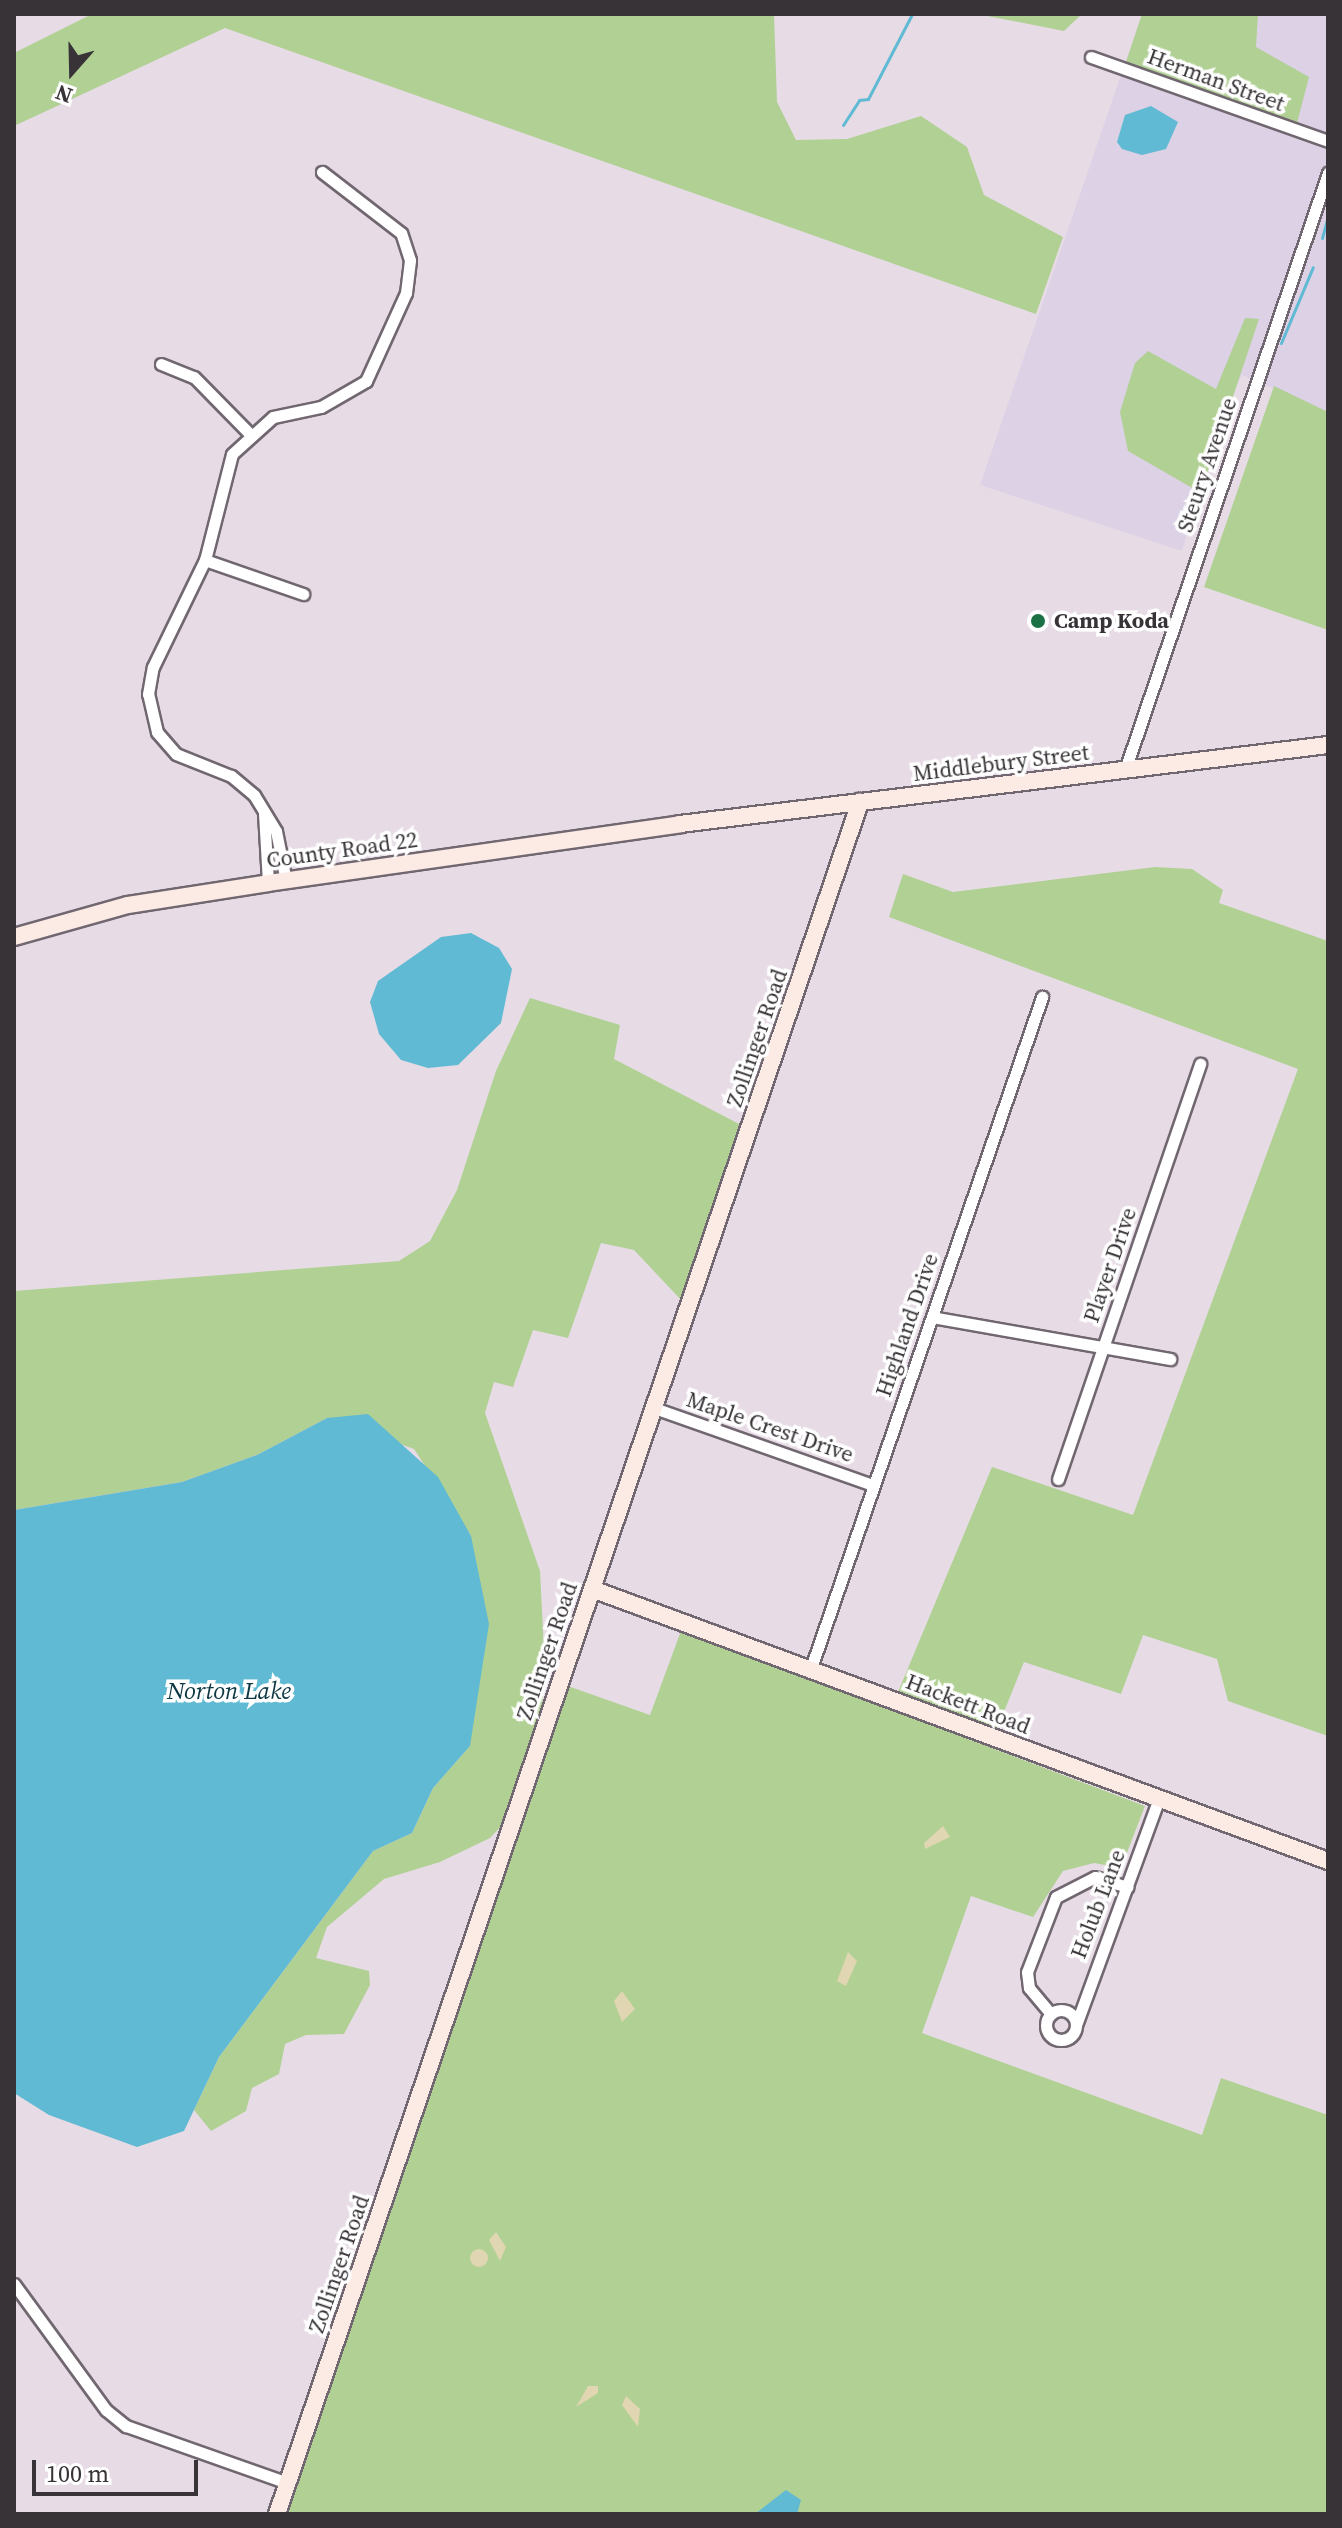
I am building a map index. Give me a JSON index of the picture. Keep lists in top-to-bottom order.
{
  "streets": {
    "street": [
      "Herman Street",
      "Steury Avenue",
      "Middlebury Street",
      "County Road 22",
      "Zollinger Road",
      "Player Drive",
      "Highland Drive",
      "Maple Crest Drive",
      "Hackett Road",
      "Holub Lane"
    ]
  },
  "crossings": [
    ["Steury Avenue", "Middlebury Street"],
    ["Middlebury Street", "County Road 22"],
    ["Middlebury Street", "Zollinger Road"],
    ["Zollinger Road", "Maple Crest Drive"],
    ["Zollinger Road", "Hackett Road"],
    ["Highland Drive", "Maple Crest Drive"],
    ["Highland Drive", "Hackett Road"],
    ["Hackett Road", "Holub Lane"]
  ],
  "water": ["Norton Lake"],
  "places": ["Camp Koda"],
  "scale_bar": "100 m",
  "north": "bottom"
}
